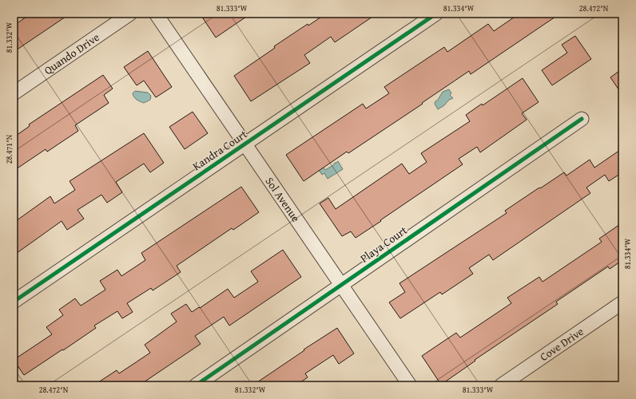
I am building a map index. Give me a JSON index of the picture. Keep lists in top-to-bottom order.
{
  "streets": {
    "street": [
      "Quando Drive",
      "Kandra Court",
      "Sol Avenue",
      "Playa Court",
      "Cove Drive"
    ]
  },
  "crossings": [
    ["Kandra Court", "Sol Avenue"],
    ["Sol Avenue", "Playa Court"]
  ],
  "coordinates": [
    "81.333°W",
    "81.334°W",
    "28.472°N",
    "81.332°W",
    "28.471°N"
  ]
}
